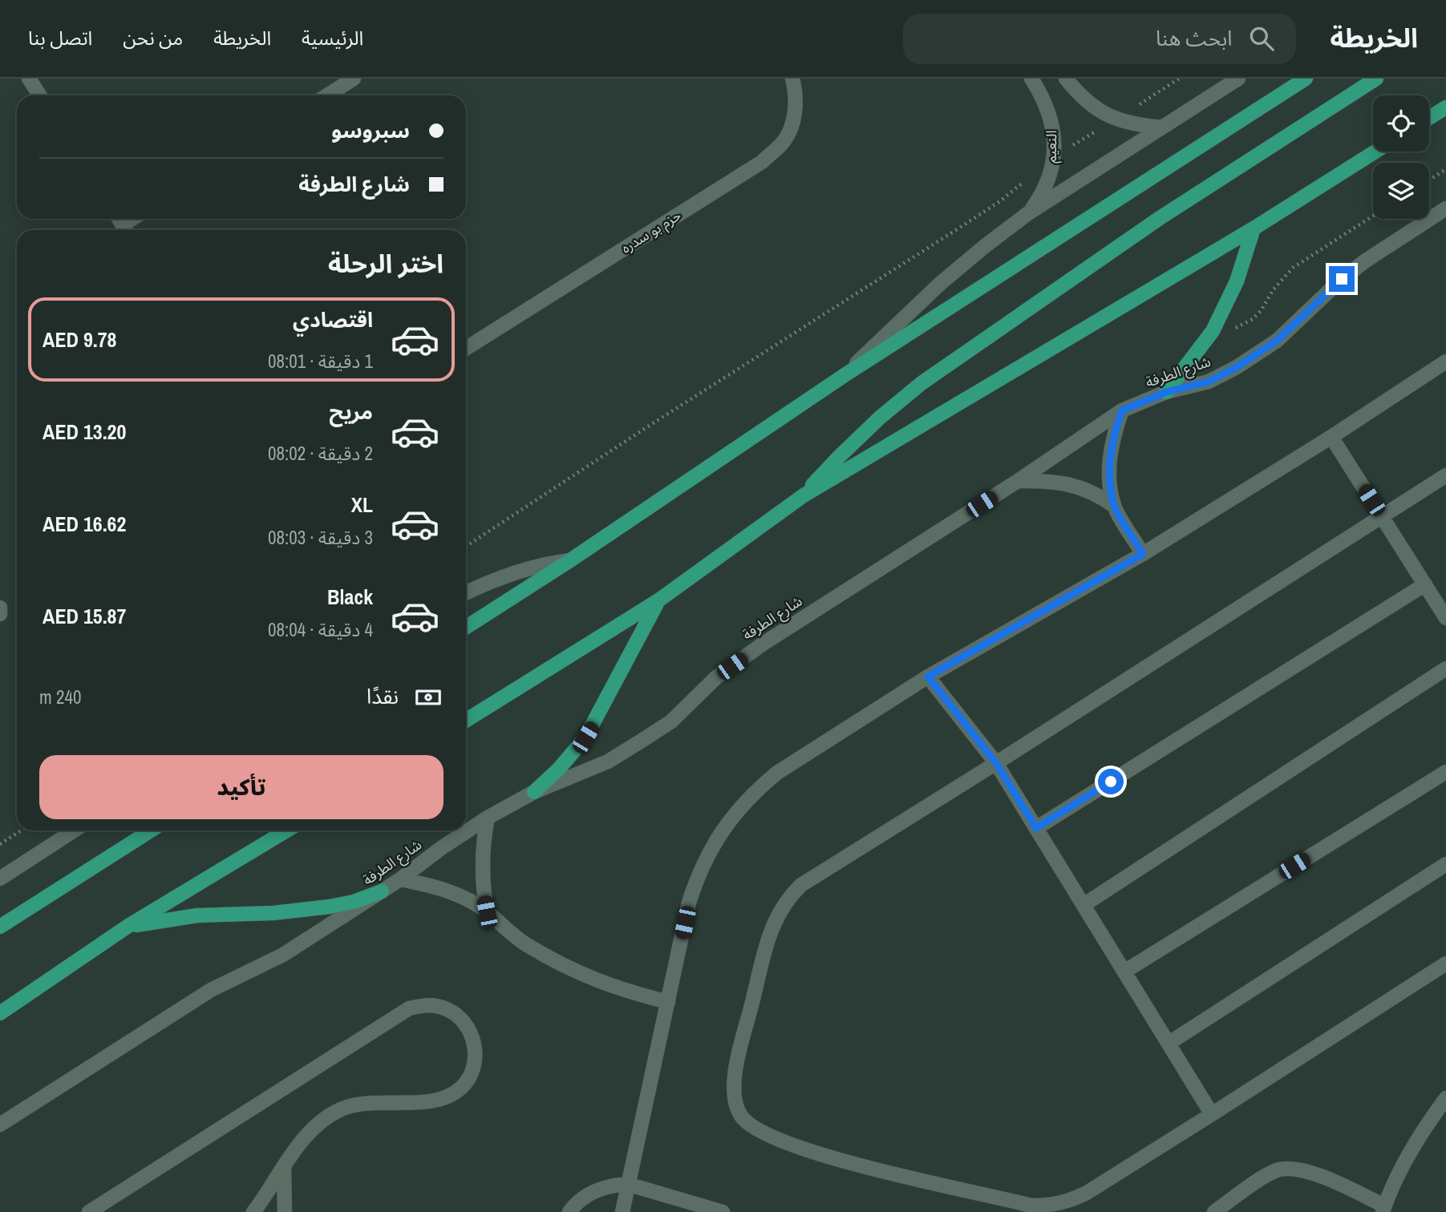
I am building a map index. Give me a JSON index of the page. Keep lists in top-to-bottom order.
{
  "streets": {
    "street": ["النعيم", "حزم بو سدره", "شارع الطرفة"]
  },
  "page": {
    "header": "الخريطة",
    "search": "ابحث هنا",
    "nav": [
      "الرئيسية",
      "الخريطة",
      "من نحن",
      "اتصل بنا"
    ],
    "banner": ["سبروسو", "شارع الطرفة"],
    "heading": "اختر الرحلة",
    "list": [
      {
        "name": "اقتصادي",
        "note": "1 دقيقة · 08:01",
        "value": "AED 9.78"
      },
      {
        "name": "مريح",
        "note": "2 دقيقة · 08:02",
        "value": "AED 13.20"
      },
      {
        "name": "XL",
        "note": "3 دقيقة · 08:03",
        "value": "AED 16.62"
      },
      {
        "name": "Black",
        "note": "4 دقيقة · 08:04",
        "value": "AED 15.87"
      }
    ],
    "pay": ["نقدًا", "240 m"],
    "buttons": "تأكيد"
  }
}
